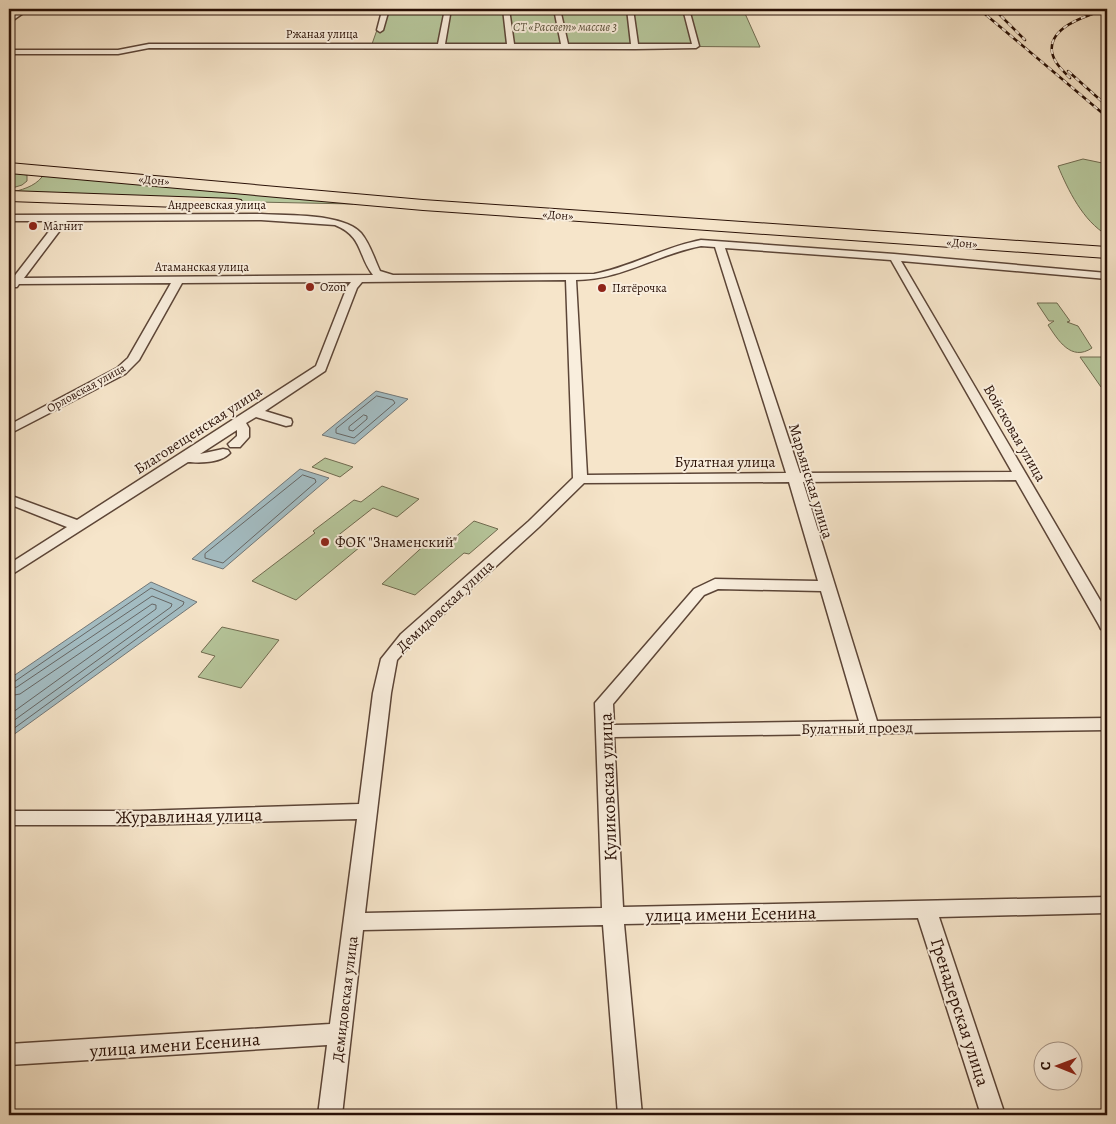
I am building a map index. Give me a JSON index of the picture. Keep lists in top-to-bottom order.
{
  "streets": {
    "highway": ["«Дон»"],
    "street": [
      "Ржаная улица",
      "Андреевская улица",
      "Атаманская улица",
      "Орловская улица",
      "Благовещенская улица",
      "Войсковая улица",
      "Булатная улица",
      "Марьянская улица",
      "Демидовская улица",
      "Булатный проезд",
      "Куликовская улица",
      "Журавлиная улица",
      "улица имени Есенина",
      "Гренадерская улица"
    ]
  },
  "crossings": [
    ["Андреевская улица", "Атаманская улица"],
    ["Атаманская улица", "Орловская улица"],
    ["Атаманская улица", "Благовещенская улица"],
    ["Атаманская улица", "Войсковая улица"],
    ["Атаманская улица", "Марьянская улица"],
    ["Войсковая улица", "Булатная улица"],
    ["Булатная улица", "Марьянская улица"],
    ["Булатная улица", "Демидовская улица"],
    ["Марьянская улица", "Булатный проезд"],
    ["Марьянская улица", "Куликовская улица"],
    ["Демидовская улица", "Журавлиная улица"],
    ["Демидовская улица", "улица имени Есенина"],
    ["Булатный проезд", "Куликовская улица"],
    ["Куликовская улица", "улица имени Есенина"],
    ["улица имени Есенина", "Гренадерская улица"]
  ],
  "parks": ["СТ «Рассвет» массив 3"],
  "places": [
    "Магнит",
    "Ozon",
    "Пятёрочка",
    "ФОК \"Знаменский\""
  ],
  "north": "left"
}
